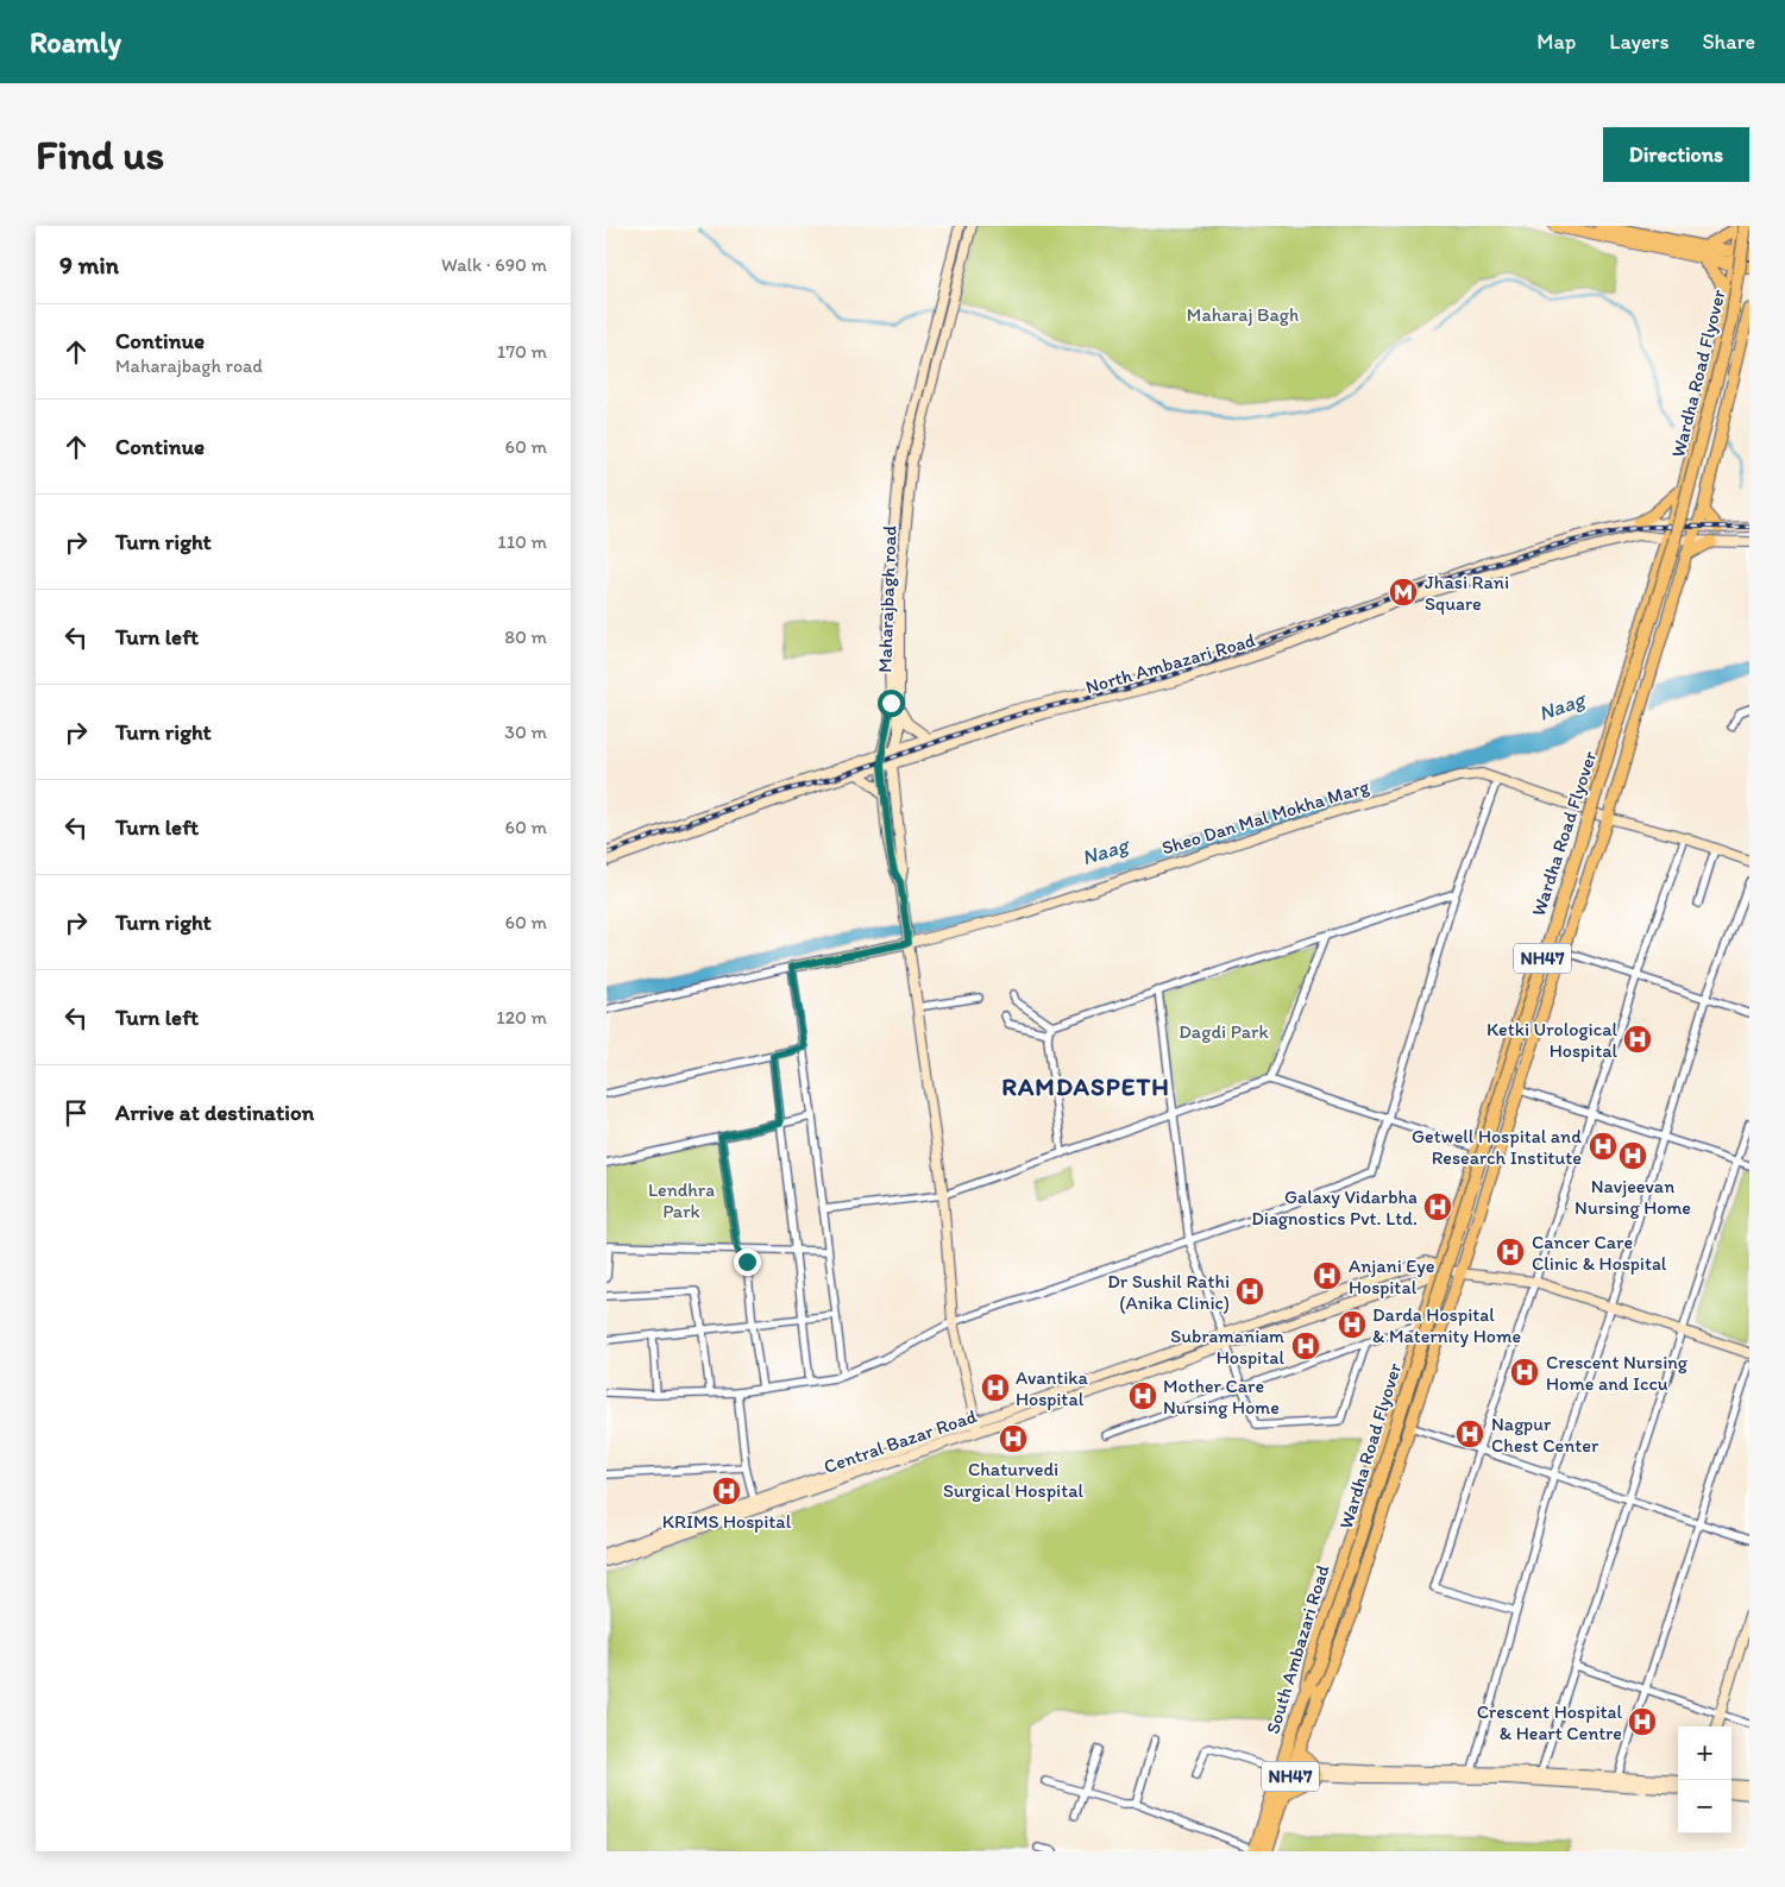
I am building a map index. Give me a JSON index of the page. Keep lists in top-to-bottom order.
{
  "streets": {
    "highway": ["Wardha Road Flyover", "NH47", "South Ambazari Road"],
    "main road": [
      "Maharajbagh road",
      "North Ambazari Road",
      "Sheo Dan Mal Mokha Marg",
      "Central Bazar Road"
    ]
  },
  "crossings": [
    ["Wardha Road Flyover", "NH47"],
    ["Maharajbagh road", "North Ambazari Road"],
    ["North Ambazari Road", "South Ambazari Road"],
    ["Sheo Dan Mal Mokha Marg", "South Ambazari Road"],
    ["NH47", "South Ambazari Road"],
    ["Central Bazar Road", "South Ambazari Road"]
  ],
  "districts": ["RAMDASPETH"],
  "water": ["Naag"],
  "parks": ["Maharaj Bagh", "Dagdi Park", "Lendhra Park"],
  "places": {
    "metro station": ["Jhasi Rani Square"],
    "hospital": [
      "Ketki Urological Hospital",
      "Getwell Hospital and Research Institute",
      "Navjeevan Nursing Home",
      "Galaxy Vidarbha Diagnostics Pvt. Ltd.",
      "Cancer Care Clinic & Hospital",
      "Anjani Eye Hospital",
      "Dr Sushil Rathi (Anika Clinic)",
      "Darda Hospital & Maternity Home",
      "Subramaniam Hospital",
      "Crescent Nursing Home and Iccu",
      "Avantika Hospital",
      "Mother Care Nursing Home",
      "Nagpur Chest Center",
      "Chaturvedi Surgical Hospital",
      "KRIMS Hospital",
      "Crescent Hospital & Heart Centre"
    ]
  },
  "page": {
    "header": "Roamly",
    "nav": ["Map", "Layers", "Share"],
    "buttons": "Directions",
    "title": "Find us",
    "heading": ["9 min", "Walk · 690 m"],
    "list": [
      ["Continue", "Maharajbagh road", "170 m"],
      ["Continue", "60 m"],
      ["Turn right", "110 m"],
      ["Turn left", "80 m"],
      ["Turn right", "30 m"],
      ["Turn left", "60 m"],
      ["Turn right", "60 m"],
      ["Turn left", "120 m"],
      "Arrive at destination"
    ],
    "map_buttons": ["+", "−"]
  }
}
